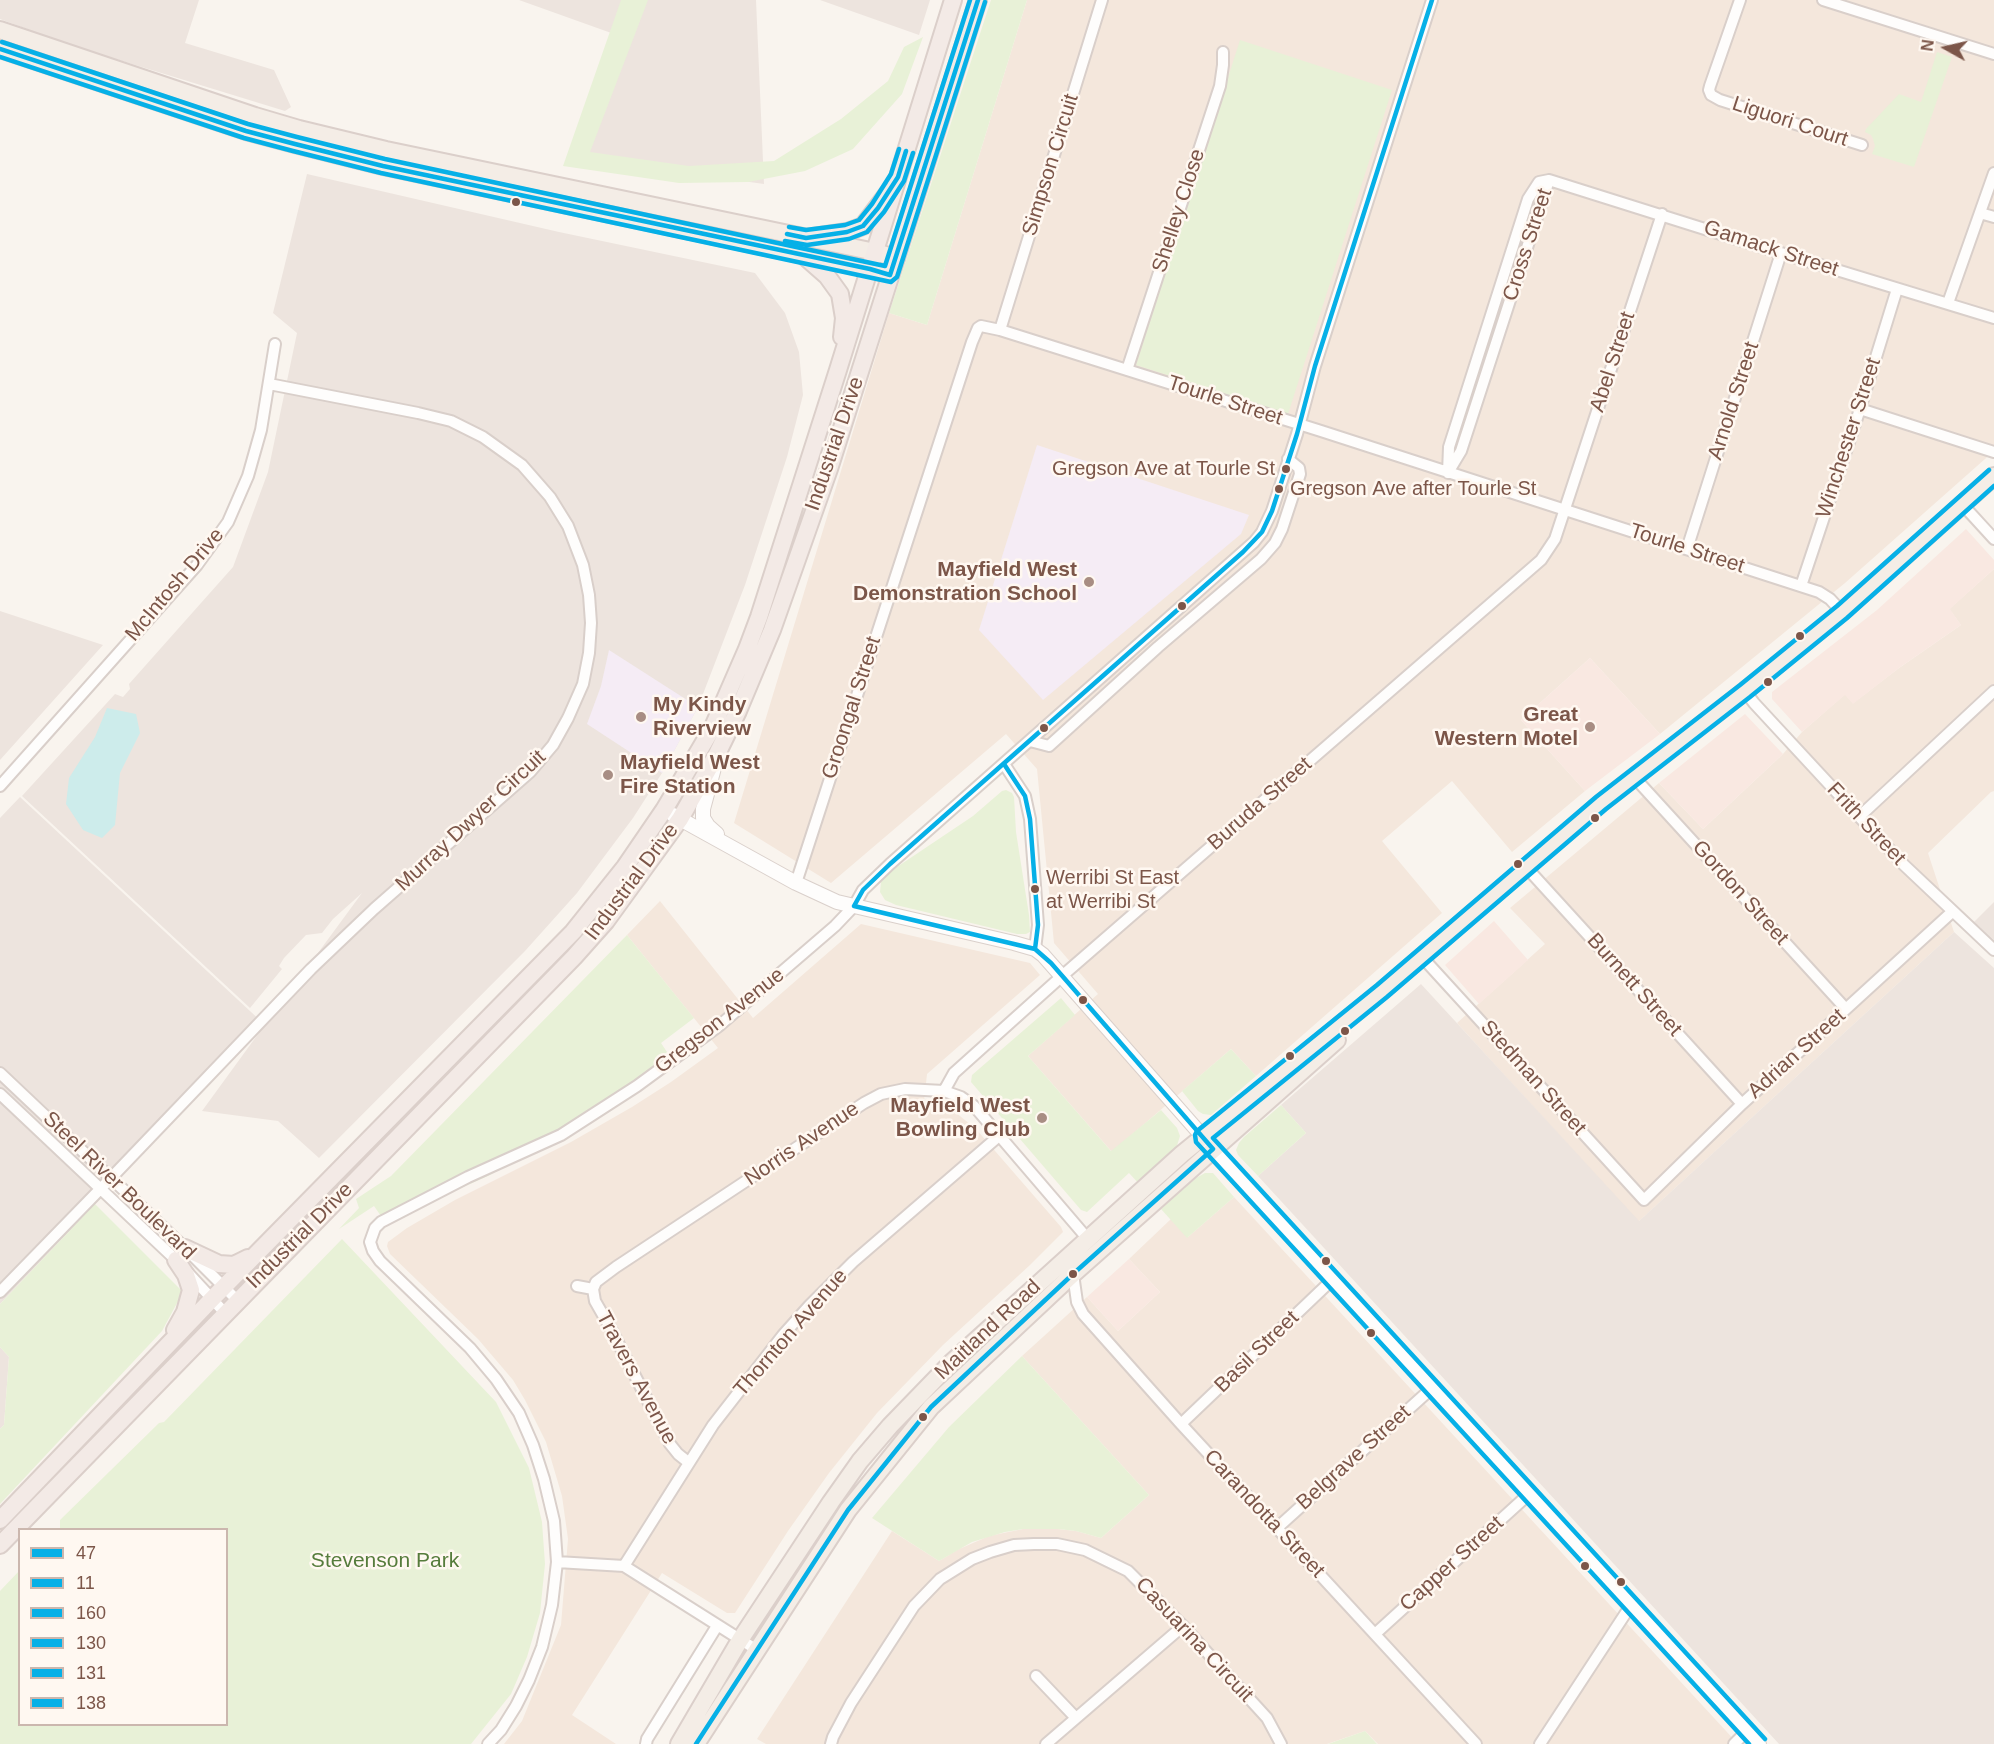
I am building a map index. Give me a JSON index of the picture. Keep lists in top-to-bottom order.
{
  "streets": {
    "highway": ["Industrial Drive"],
    "main road": ["Maitland Road"],
    "street": [
      "Liguori Court",
      "Simpson Circuit",
      "Shelley Close",
      "Cross Street",
      "Gamack Street",
      "Abel Street",
      "Tourle Street",
      "Arnold Street",
      "Winchester Street",
      "McIntosh Drive",
      "Groongal Street",
      "Buruda Street",
      "Murray Dwyer Circuit",
      "Frith Street",
      "Gordon Street",
      "Burnett Street",
      "Gregson Avenue",
      "Adrian Street",
      "Stedman Street",
      "Norris Avenue",
      "Steel River Boulevard",
      "Thornton Avenue",
      "Basil Street",
      "Travers Avenue",
      "Belgrave Street",
      "Carandotta Street",
      "Capper Street",
      "Casuarina Circuit"
    ]
  },
  "crossings": [
    ["Simpson Circuit", "Tourle Street"],
    ["Shelley Close", "Tourle Street"],
    ["Cross Street", "Gamack Street"],
    ["Cross Street", "Tourle Street"],
    ["Gamack Street", "Abel Street"],
    ["Gamack Street", "Arnold Street"],
    ["Gamack Street", "Winchester Street"],
    ["Abel Street", "Tourle Street"],
    ["Abel Street", "Buruda Street"],
    ["Tourle Street", "Arnold Street"],
    ["Tourle Street", "Winchester Street"],
    ["Tourle Street", "Groongal Street"],
    ["Tourle Street", "Buruda Street"],
    ["Tourle Street", "Gregson Avenue"],
    ["Tourle Street", "Maitland Road"],
    ["Industrial Drive", "Steel River Boulevard"],
    ["McIntosh Drive", "Murray Dwyer Circuit"],
    ["Buruda Street", "Norris Avenue"],
    ["Murray Dwyer Circuit", "Steel River Boulevard"],
    ["Frith Street", "Adrian Street"],
    ["Frith Street", "Maitland Road"],
    ["Gordon Street", "Adrian Street"],
    ["Gordon Street", "Maitland Road"],
    ["Burnett Street", "Adrian Street"],
    ["Burnett Street", "Maitland Road"],
    ["Adrian Street", "Stedman Street"],
    ["Stedman Street", "Maitland Road"],
    ["Norris Avenue", "Maitland Road"],
    ["Norris Avenue", "Thornton Avenue"],
    ["Norris Avenue", "Travers Avenue"],
    ["Maitland Road", "Carandotta Street"],
    ["Thornton Avenue", "Travers Avenue"],
    ["Basil Street", "Carandotta Street"],
    ["Belgrave Street", "Carandotta Street"],
    ["Carandotta Street", "Capper Street"]
  ],
  "parks": ["Stevenson Park"],
  "places": [
    "Gregson Ave at Tourle St",
    "Gregson Ave after Tourle St",
    "Mayfield West Demonstration School",
    "My Kindy Riverview",
    "Great Western Motel",
    "Mayfield West Fire Station",
    "Werribi St East at Werribi St",
    "Mayfield West Bowling Club"
  ],
  "lines": [
    "transit line 47",
    "transit line 130",
    "transit line 138",
    "transit line 131",
    "transit line 160",
    "transit line 11"
  ],
  "legend": [
    "47",
    "11",
    "160",
    "130",
    "131",
    "138"
  ],
  "north": "left"
}
